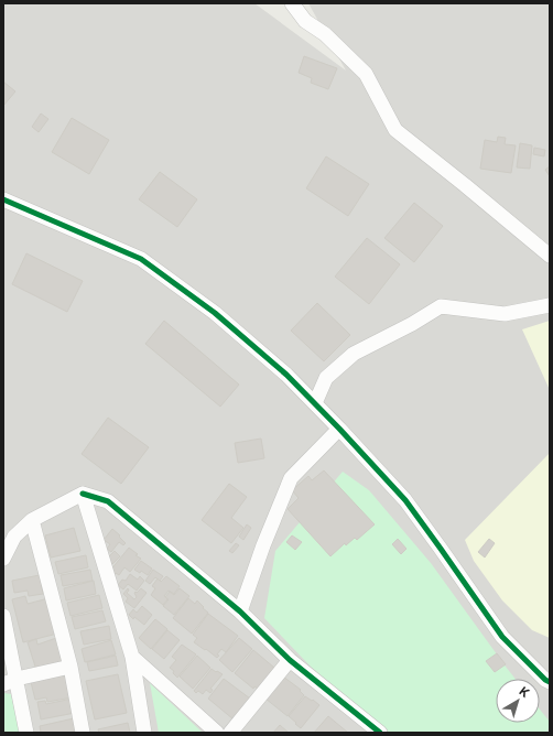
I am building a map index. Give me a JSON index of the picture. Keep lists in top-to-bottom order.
{
  "north": "top right"
}
